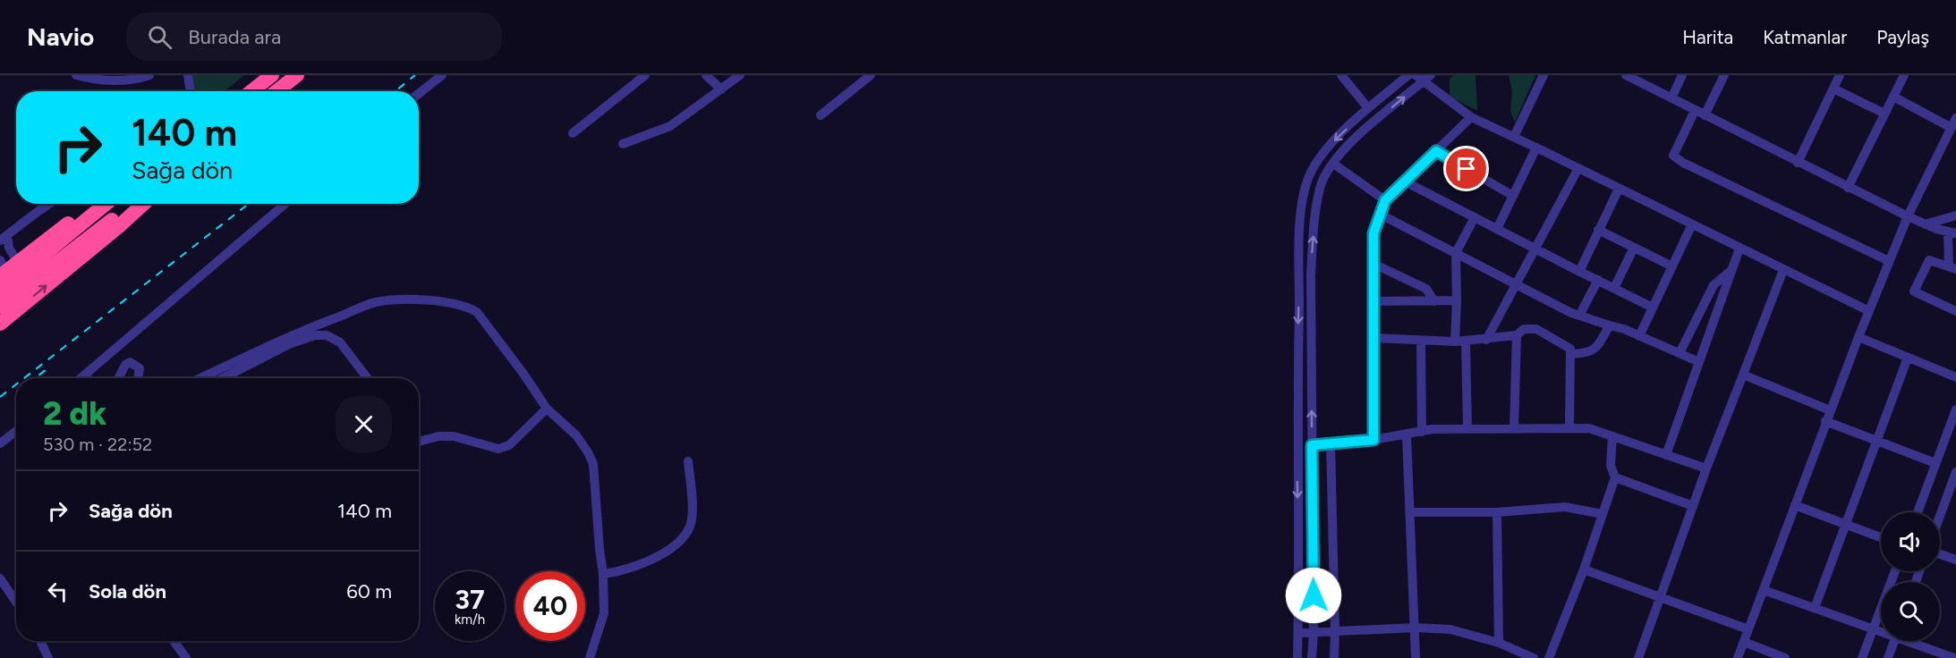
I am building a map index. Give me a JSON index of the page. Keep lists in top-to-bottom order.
{
  "page": {
    "header": "Navio",
    "search": "Burada ara",
    "nav": ["Harita", "Katmanlar", "Paylaş"],
    "turn": ["140 m", "Sağa dön"],
    "heading": ["2 dk", "530 m · 22:52"],
    "list": [
      {
        "name": "Sağa dön",
        "value": "140 m"
      },
      {
        "name": "Sola dön",
        "value": "60 m"
      }
    ],
    "speed": "37 km/h",
    "limit": "40"
  }
}
